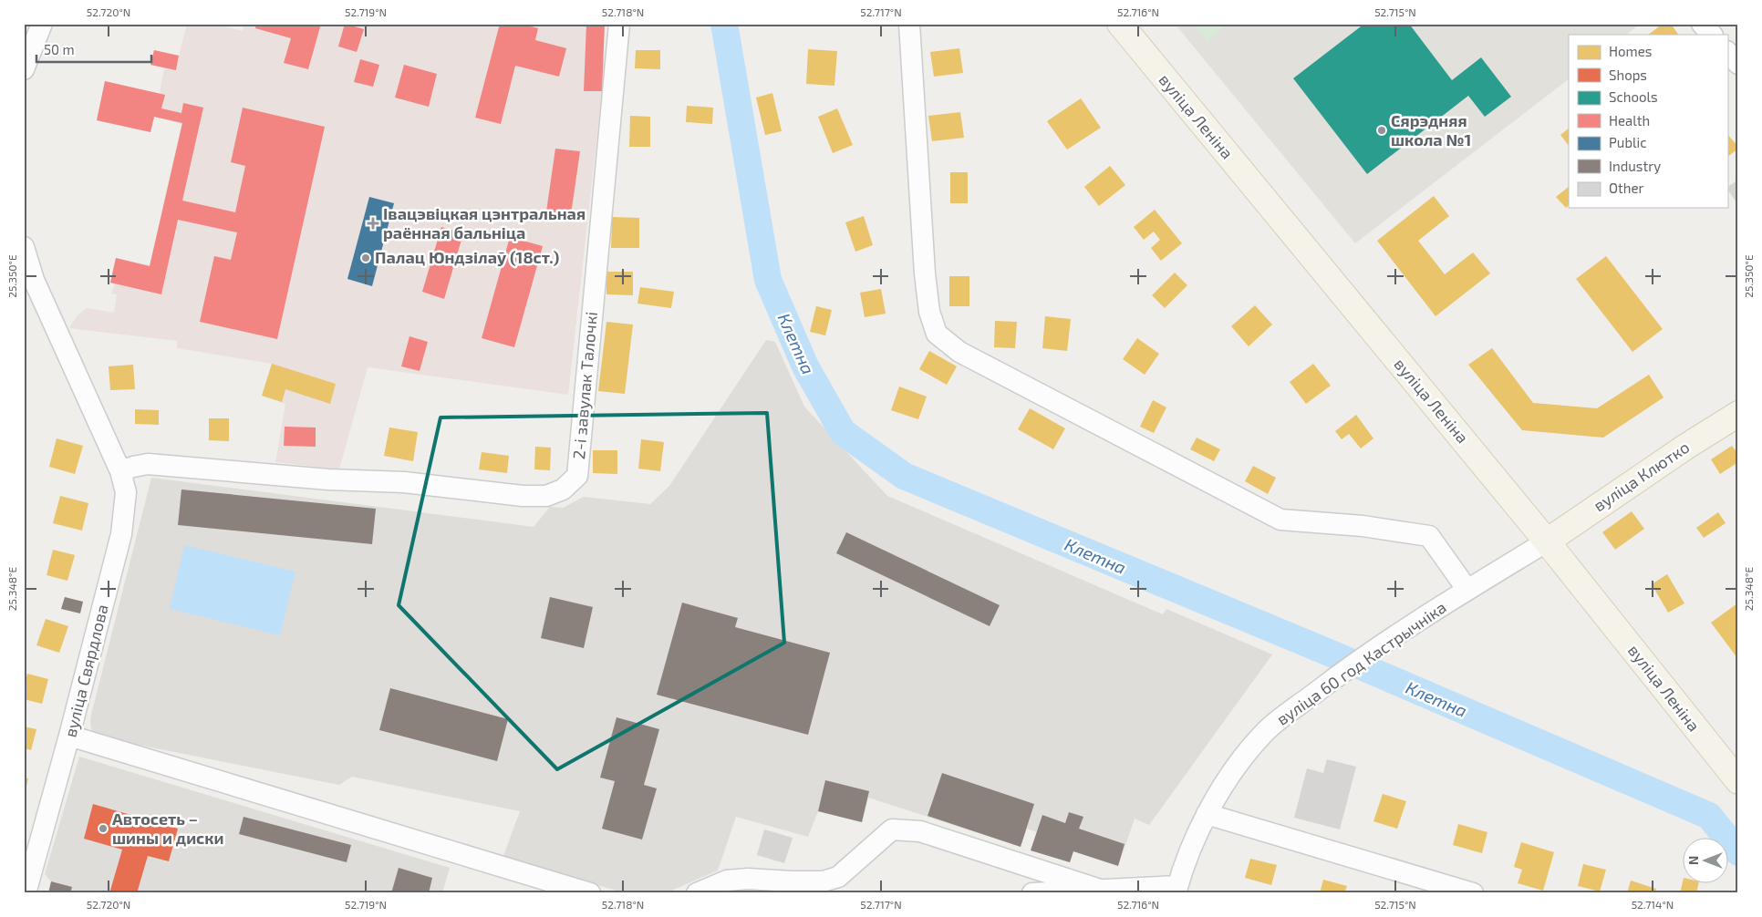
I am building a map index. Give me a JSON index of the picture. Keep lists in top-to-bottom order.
{
  "streets": {
    "main road": ["вуліца Леніна", "вуліца Клютко"],
    "street": ["2-і завулак Талочкі", "вуліца 60 год Кастрычніка", "вуліца Свярдлова"]
  },
  "crossings": [
    ["вуліца Леніна", "вуліца Клютко"],
    ["вуліца Леніна", "вуліца 60 год Кастрычніка"],
    ["2-і завулак Талочкі", "вуліца Свярдлова"],
    ["вуліца Клютко", "вуліца 60 год Кастрычніка"]
  ],
  "water": ["Клетна"],
  "places": {
    "other": ["Сярэдняя школа №1", "Палац Юндзілаў (18ст.)", "Автосеть – шины и диски"],
    "health": ["Івацэвіцкая цэнтральная раённая бальніца"]
  },
  "legend": [
    "Homes",
    "Shops",
    "Schools",
    "Health",
    "Public",
    "Industry",
    "Other"
  ],
  "scale_bar": "50 m",
  "north": "left",
  "coordinates": [
    "52.720°N",
    "52.719°N",
    "52.718°N",
    "52.717°N",
    "52.716°N",
    "52.715°N",
    "25.350°E",
    "25.348°E",
    "52.714°N"
  ]
}
